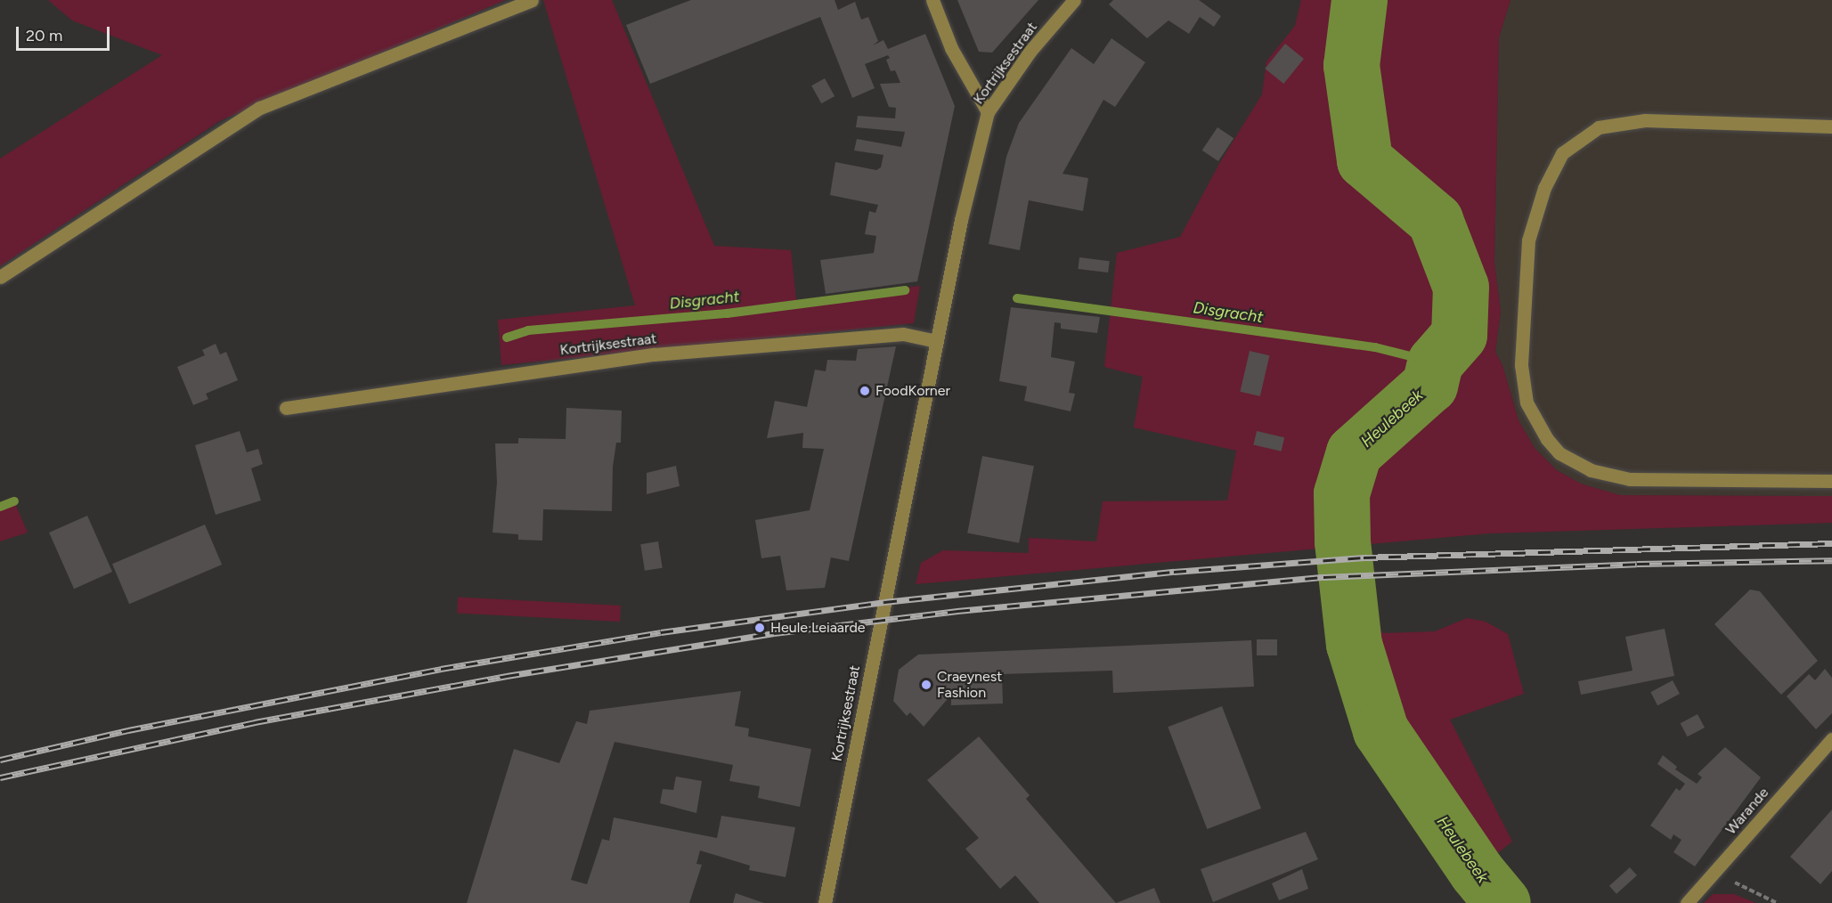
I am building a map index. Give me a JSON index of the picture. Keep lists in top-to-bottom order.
{
  "streets": {
    "street": ["Kortrijksestraat", "Warande"]
  },
  "water": ["Disgracht", "Heulebeek"],
  "places": ["FoodKorner", "Heule Leiaarde", "Craeynest Fashion"],
  "scale_bar": "20 m"
}
